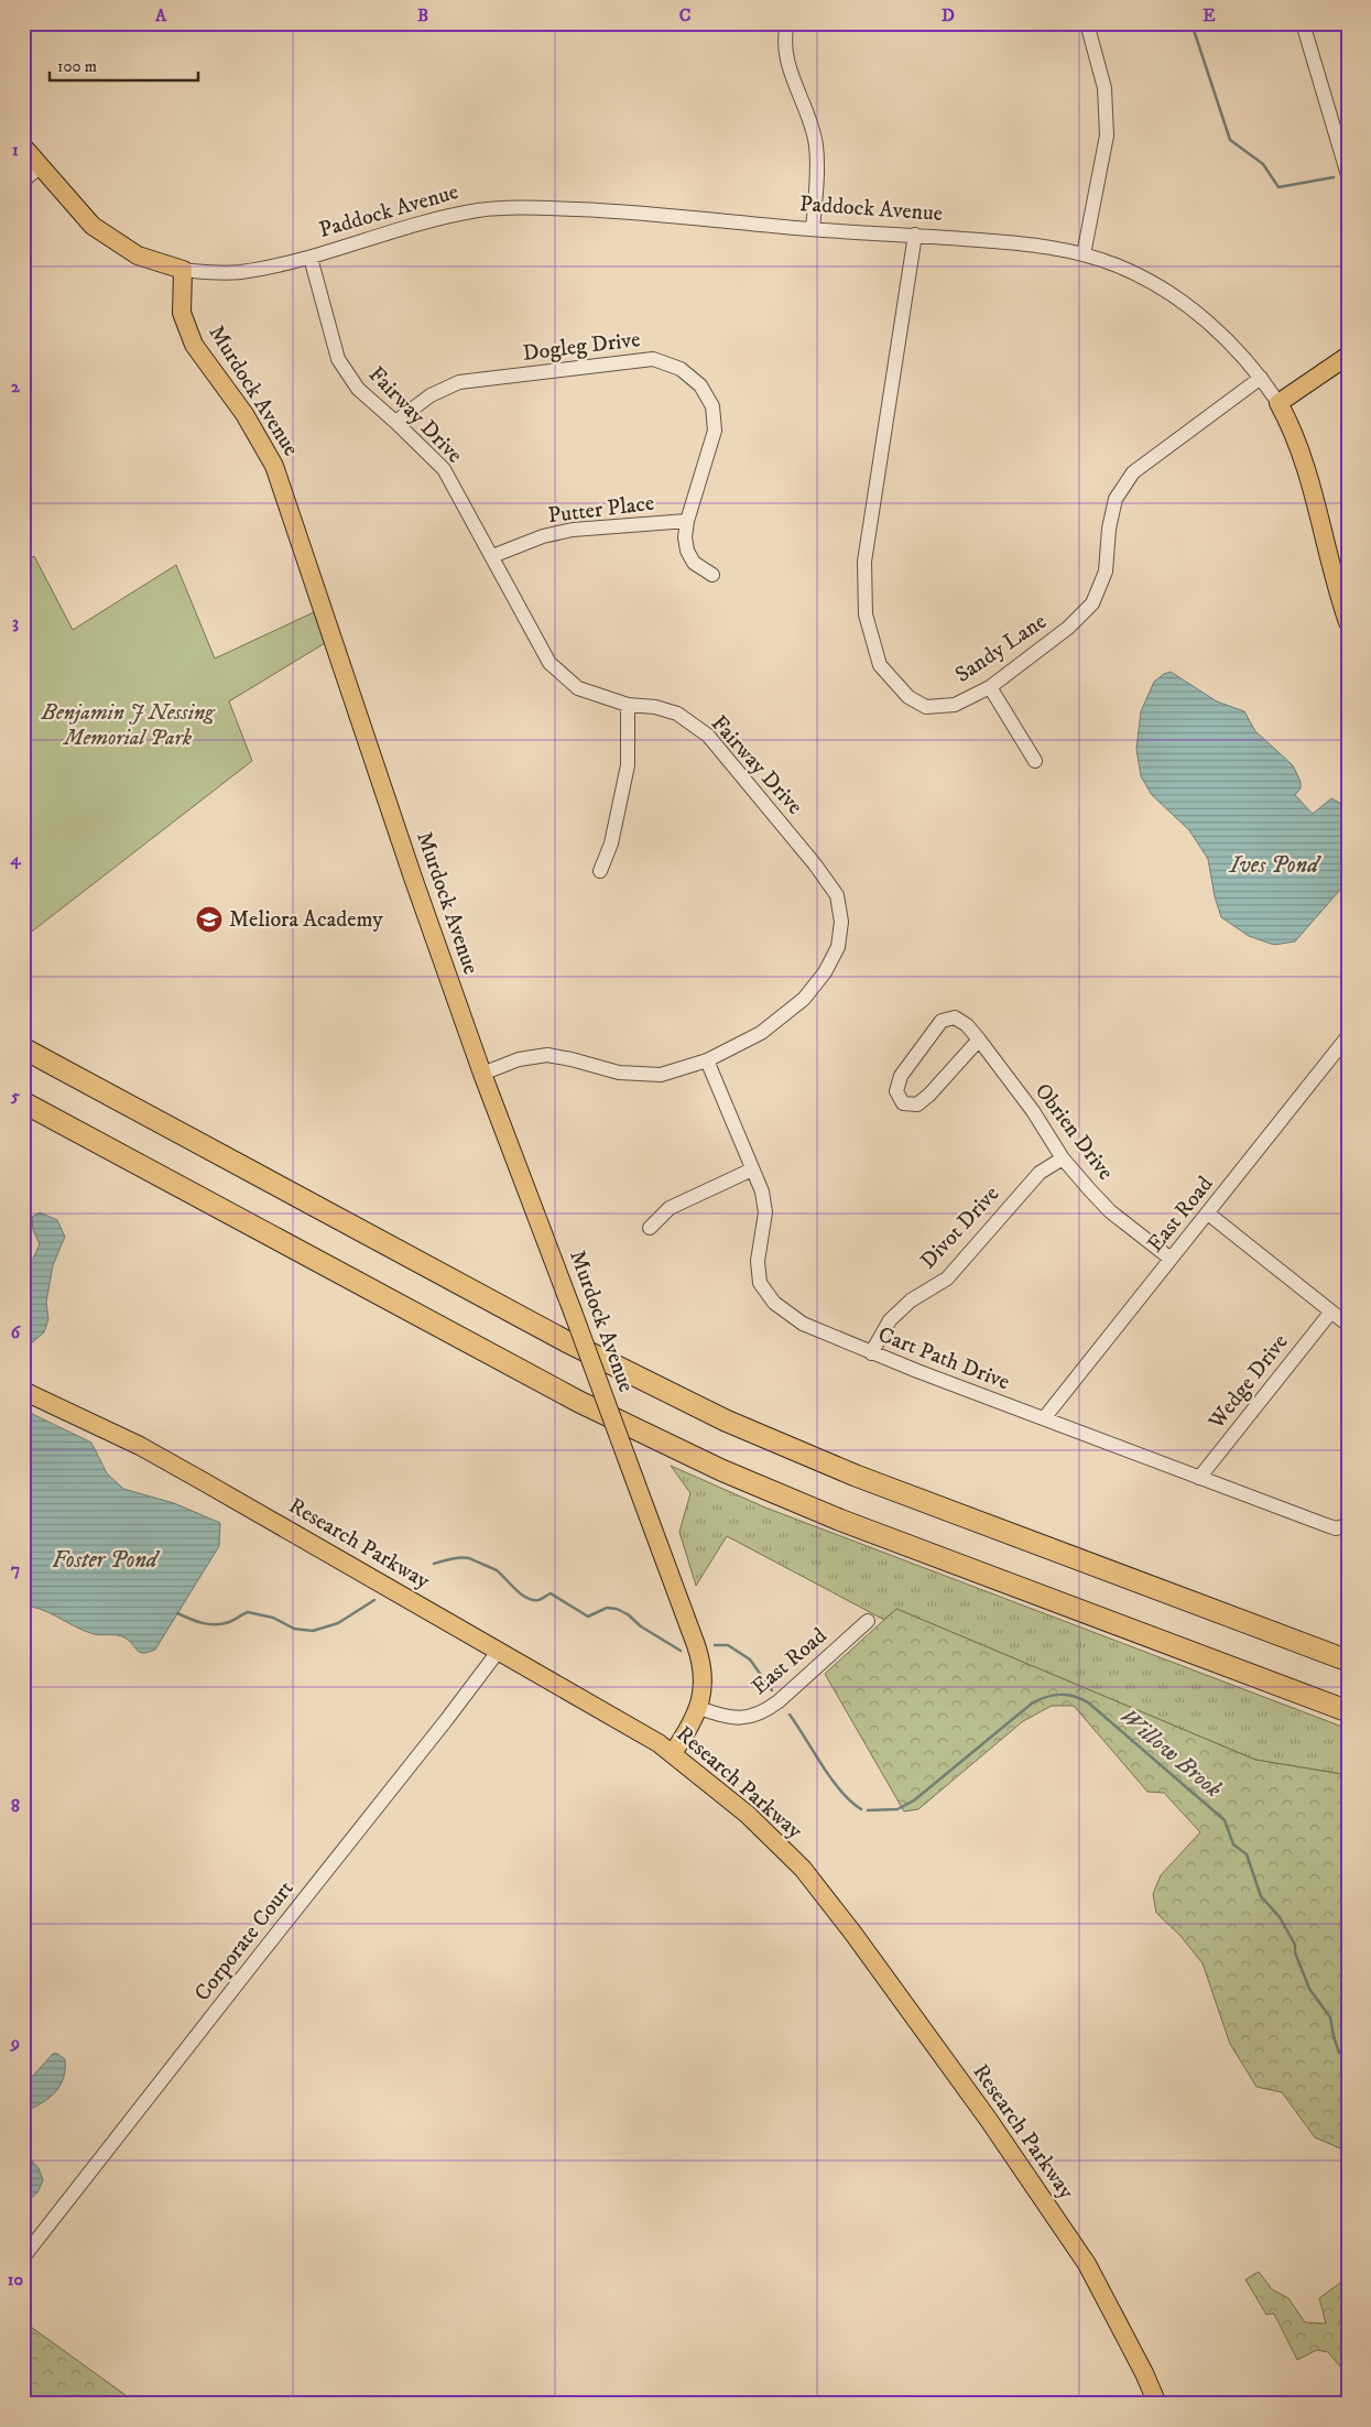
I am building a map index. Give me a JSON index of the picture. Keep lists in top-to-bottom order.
{
  "streets": {
    "main road": ["Paddock Avenue", "Murdock Avenue", "Research Parkway"],
    "street": [
      "Dogleg Drive",
      "Fairway Drive",
      "Putter Place",
      "Sandy Lane",
      "Obrien Drive",
      "East Road",
      "Divot Drive",
      "Cart Path Drive",
      "Wedge Drive",
      "Corporate Court"
    ]
  },
  "crossings": [
    ["Paddock Avenue", "Murdock Avenue"],
    ["Paddock Avenue", "Fairway Drive"],
    ["Paddock Avenue", "Sandy Lane"],
    ["Dogleg Drive", "Fairway Drive"],
    ["Dogleg Drive", "Putter Place"],
    ["Murdock Avenue", "Fairway Drive"],
    ["Murdock Avenue", "East Road"],
    ["Murdock Avenue", "Research Parkway"],
    ["Fairway Drive", "Putter Place"],
    ["Fairway Drive", "Cart Path Drive"],
    ["Obrien Drive", "East Road"],
    ["Obrien Drive", "Divot Drive"],
    ["East Road", "Cart Path Drive"],
    ["Divot Drive", "Cart Path Drive"],
    ["Cart Path Drive", "Wedge Drive"],
    ["Research Parkway", "Corporate Court"]
  ],
  "water": ["Ives Pond", "Foster Pond", "Willow Brook"],
  "parks": ["Benjamin J Nessing Memorial Park"],
  "places": {
    "school or university": ["Meliora Academy"]
  },
  "scale_bar": "100 m",
  "grid": {
    "columns": [
      "A",
      "B",
      "C",
      "D",
      "E"
    ],
    "rows": [
      "1",
      "2",
      "3",
      "4",
      "5",
      "6",
      "7",
      "8",
      "9",
      "10"
    ]
  }
}
